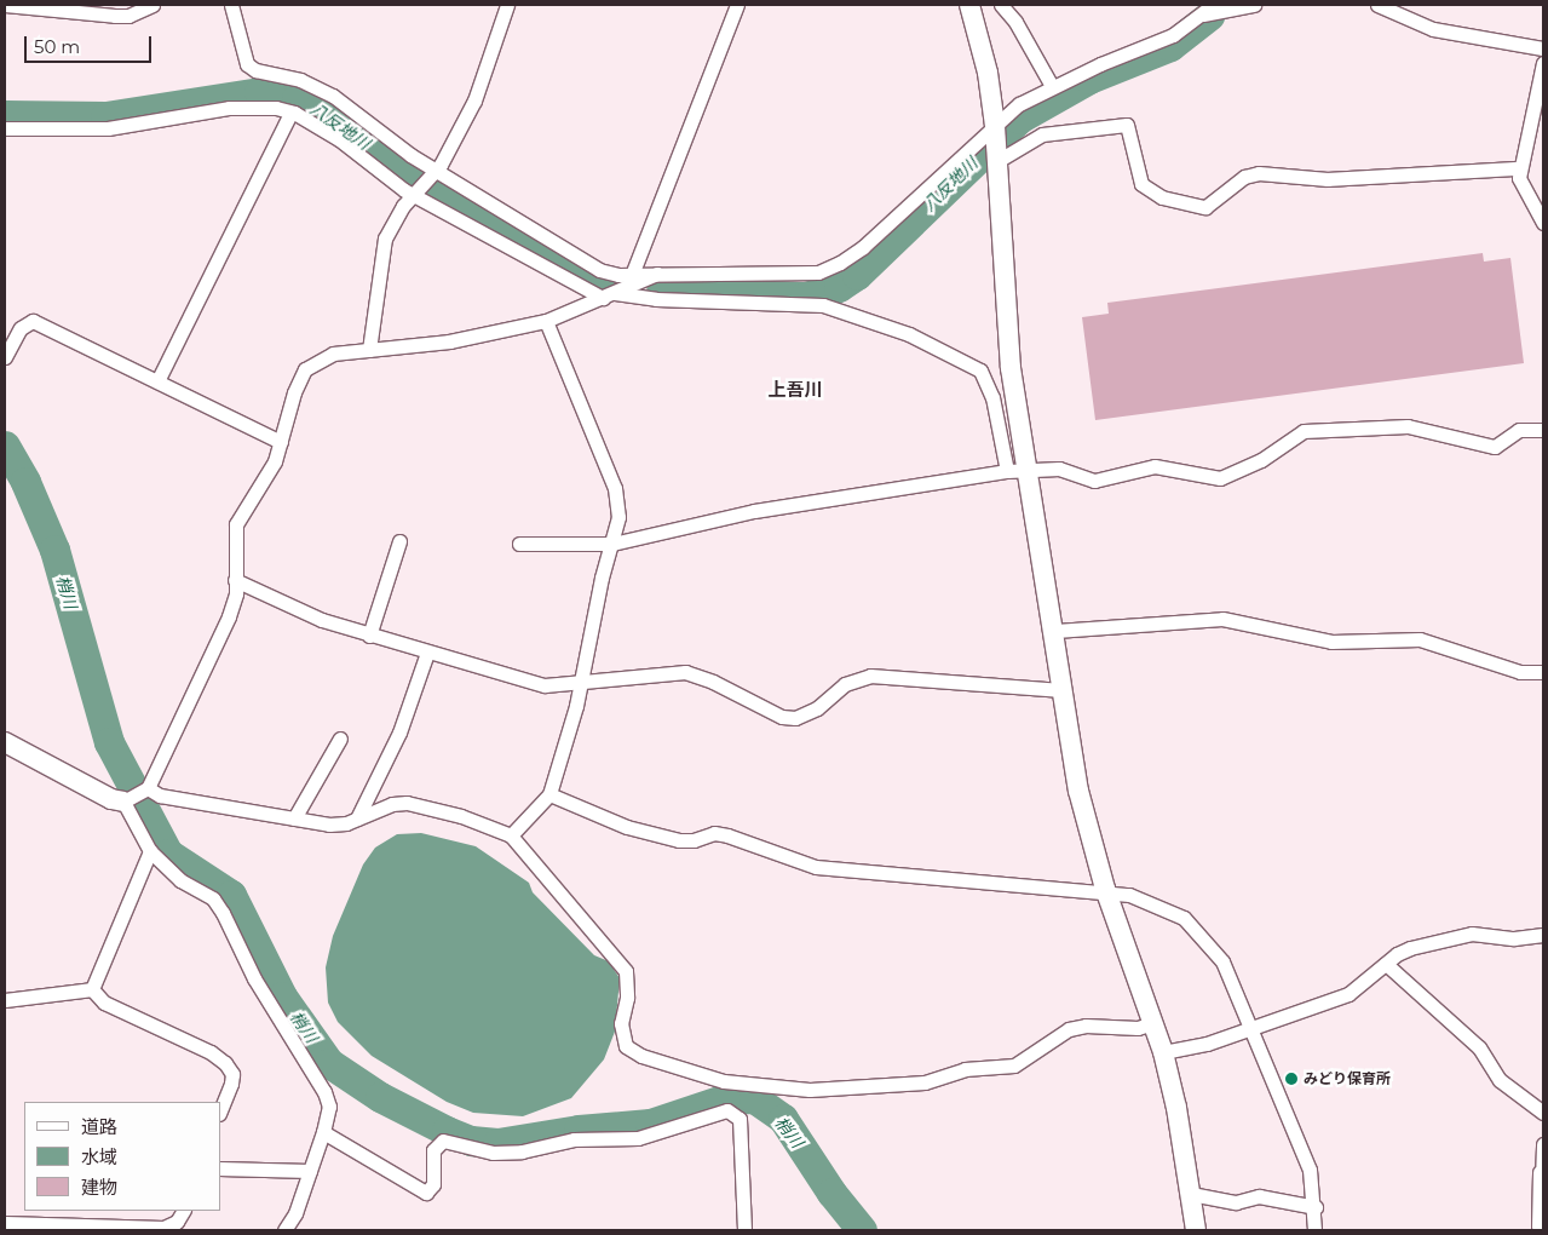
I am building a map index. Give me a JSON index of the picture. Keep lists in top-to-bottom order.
{
  "districts": ["上吾川"],
  "water": ["八反地川", "梢川"],
  "places": ["みどり保育所"],
  "legend": ["道路", "水域", "建物"],
  "scale_bar": "50 m"
}
